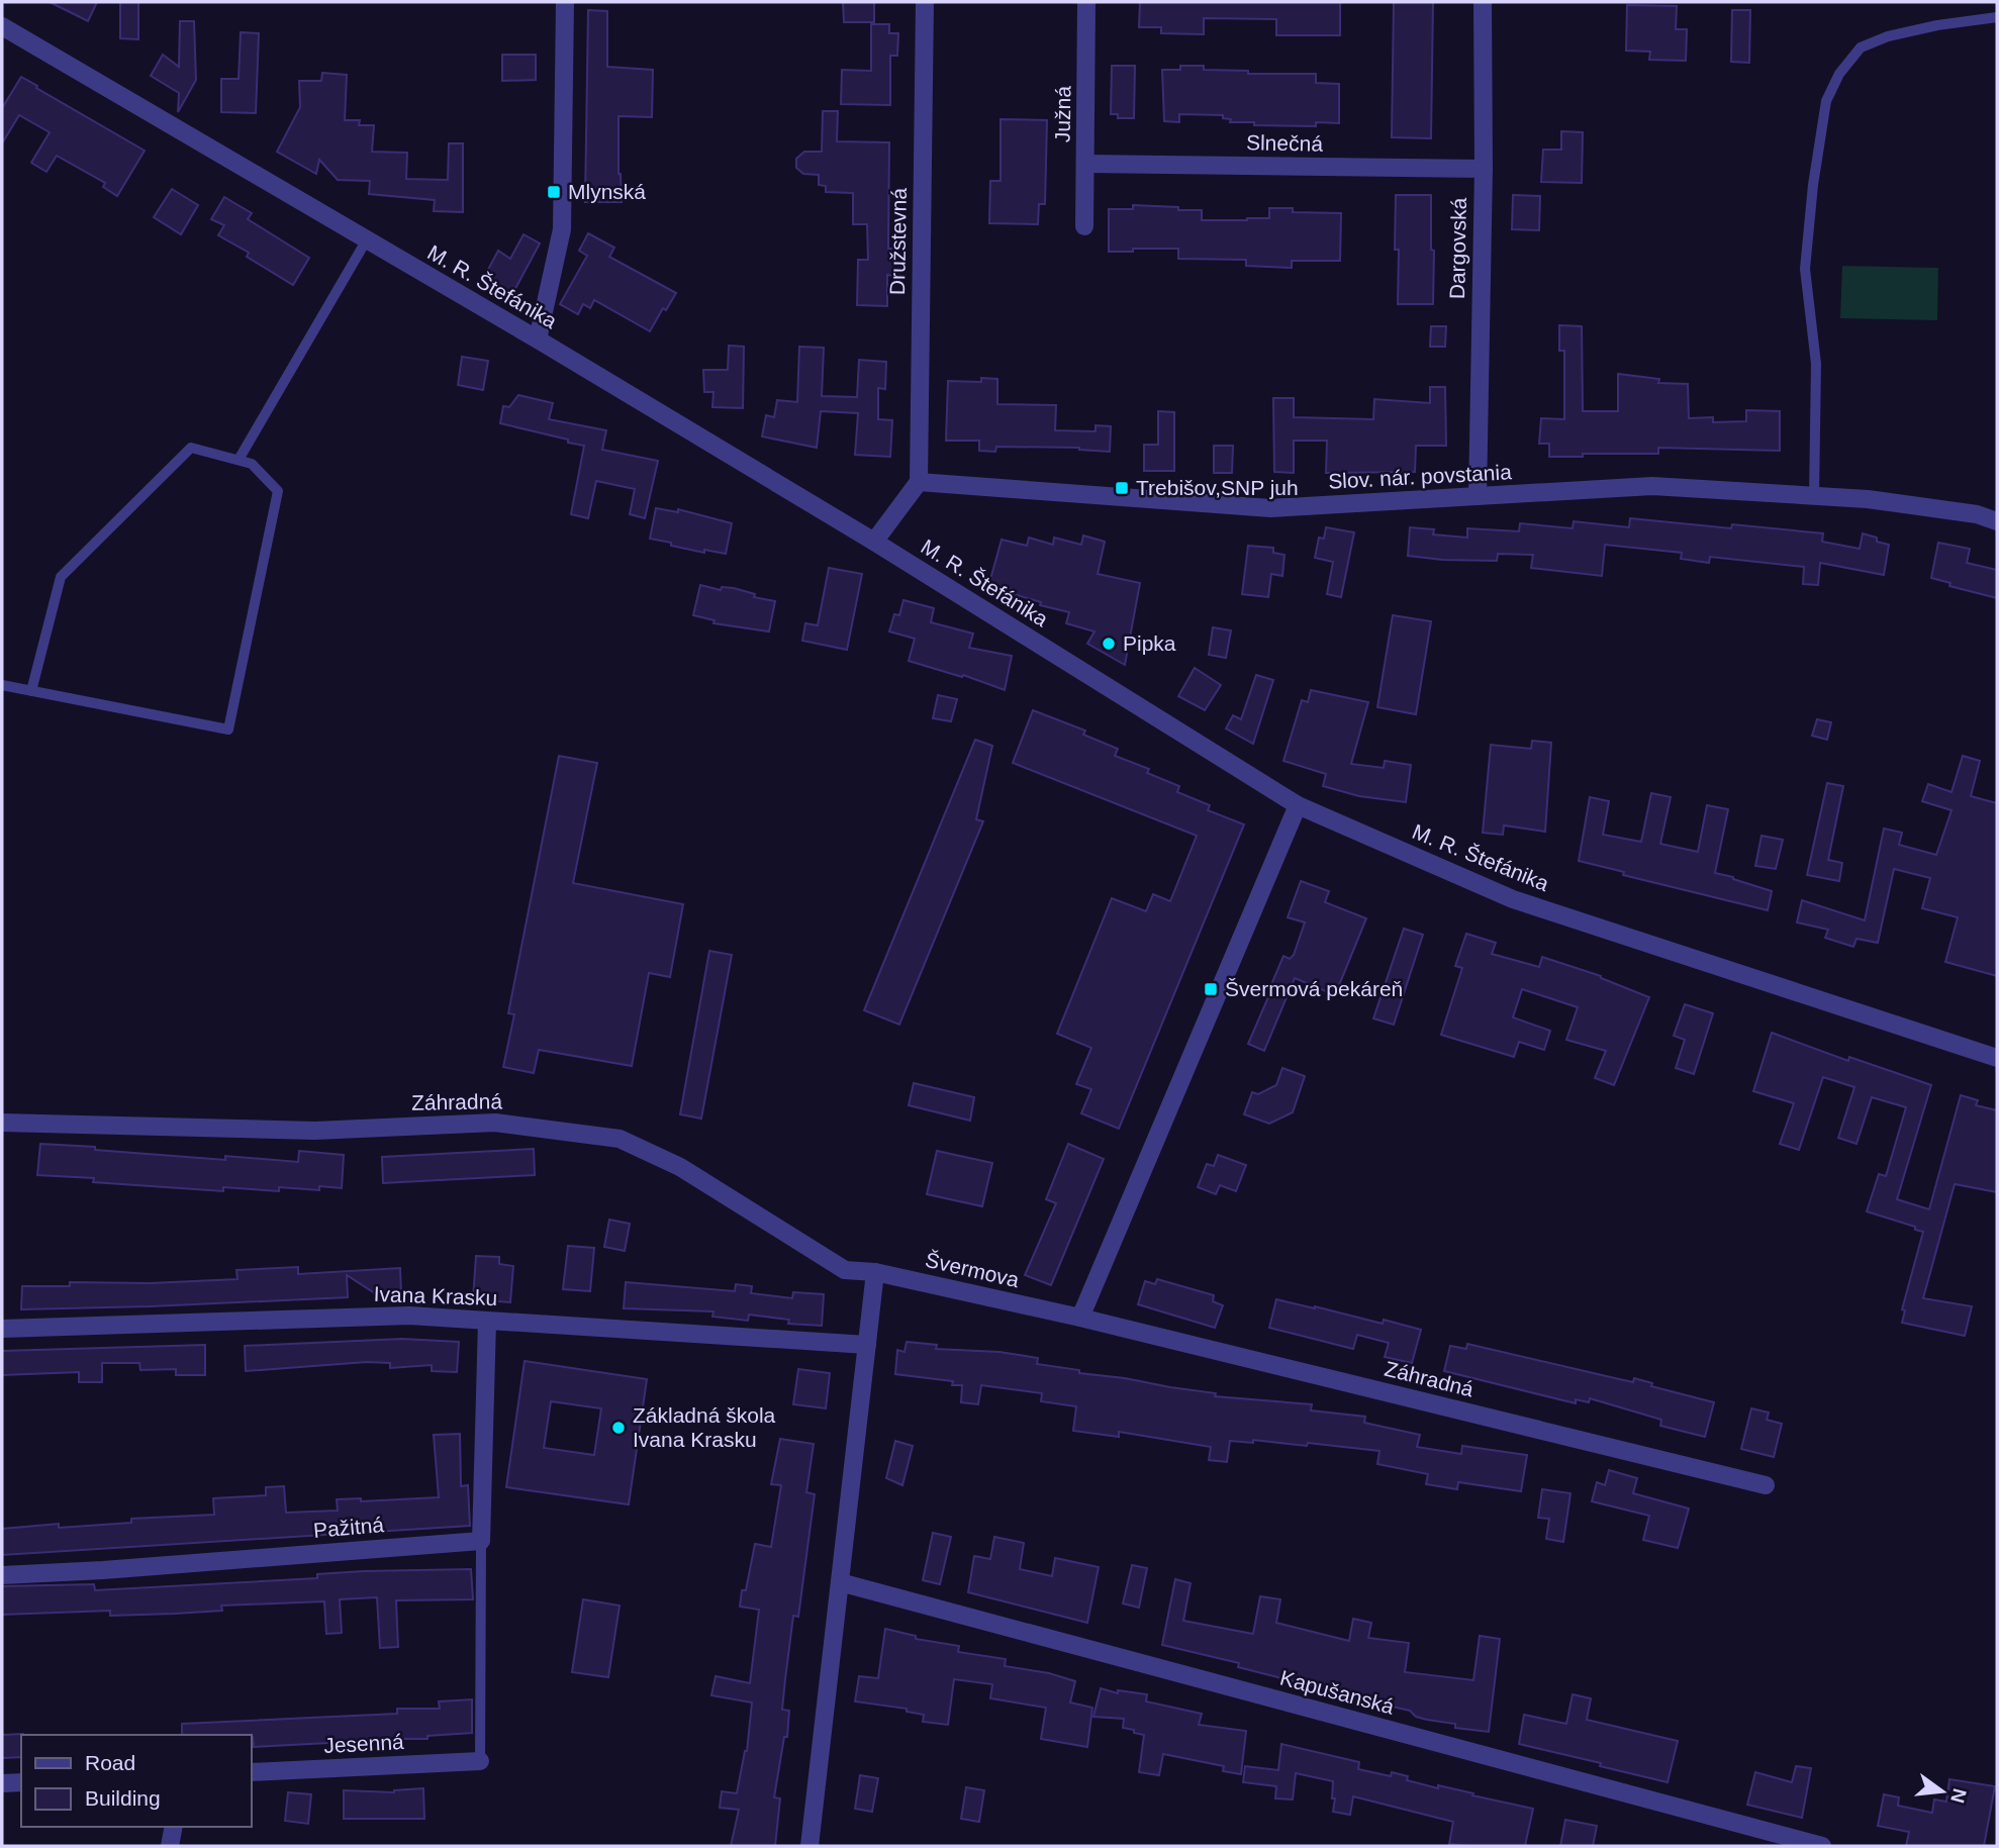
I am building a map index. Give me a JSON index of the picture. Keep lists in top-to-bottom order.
{
  "streets": {
    "street": [
      "Južná",
      "Slnečná",
      "Družstevná",
      "Dargovská",
      "M. R. Štefánika",
      "Slov. nár. povstania",
      "Záhradná",
      "Švermova",
      "Ivana Krasku",
      "Pažitná",
      "Kapušanská",
      "Jesenná"
    ]
  },
  "crossings": [
    ["Južná", "Slnečná"],
    ["Slnečná", "Dargovská"],
    ["Družstevná", "Slov. nár. povstania"],
    ["Dargovská", "Slov. nár. povstania"],
    ["Záhradná", "Švermova"]
  ],
  "places": {
    "transit": ["Mlynská", "Trebišov,SNP juh", "Švermová pekáreň"],
    "other": ["Pipka", "Základná škola Ivana Krasku"]
  },
  "legend": ["Road", "Building"],
  "north": "right"
}
